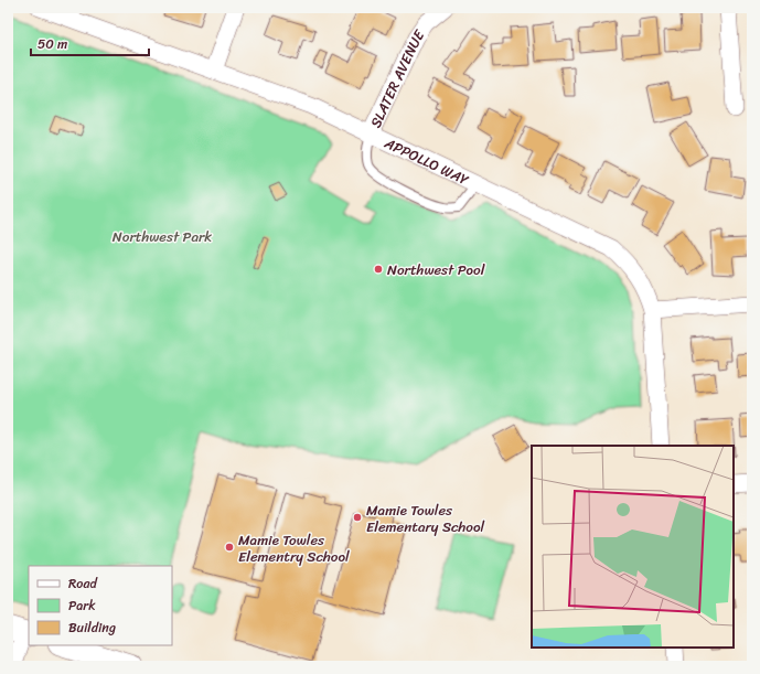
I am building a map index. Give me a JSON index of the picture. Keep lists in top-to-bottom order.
{
  "streets": {
    "street": ["SLATER AVENUE", "APPOLLO WAY"]
  },
  "crossings": [
    ["SLATER AVENUE", "APPOLLO WAY"]
  ],
  "parks": ["Northwest Park"],
  "places": ["Northwest Pool", "Mamie Towles Elementary School", "Mamie Towles Elementry School"],
  "legend": ["Road", "Park", "Building"],
  "scale_bar": "50 m"
}
